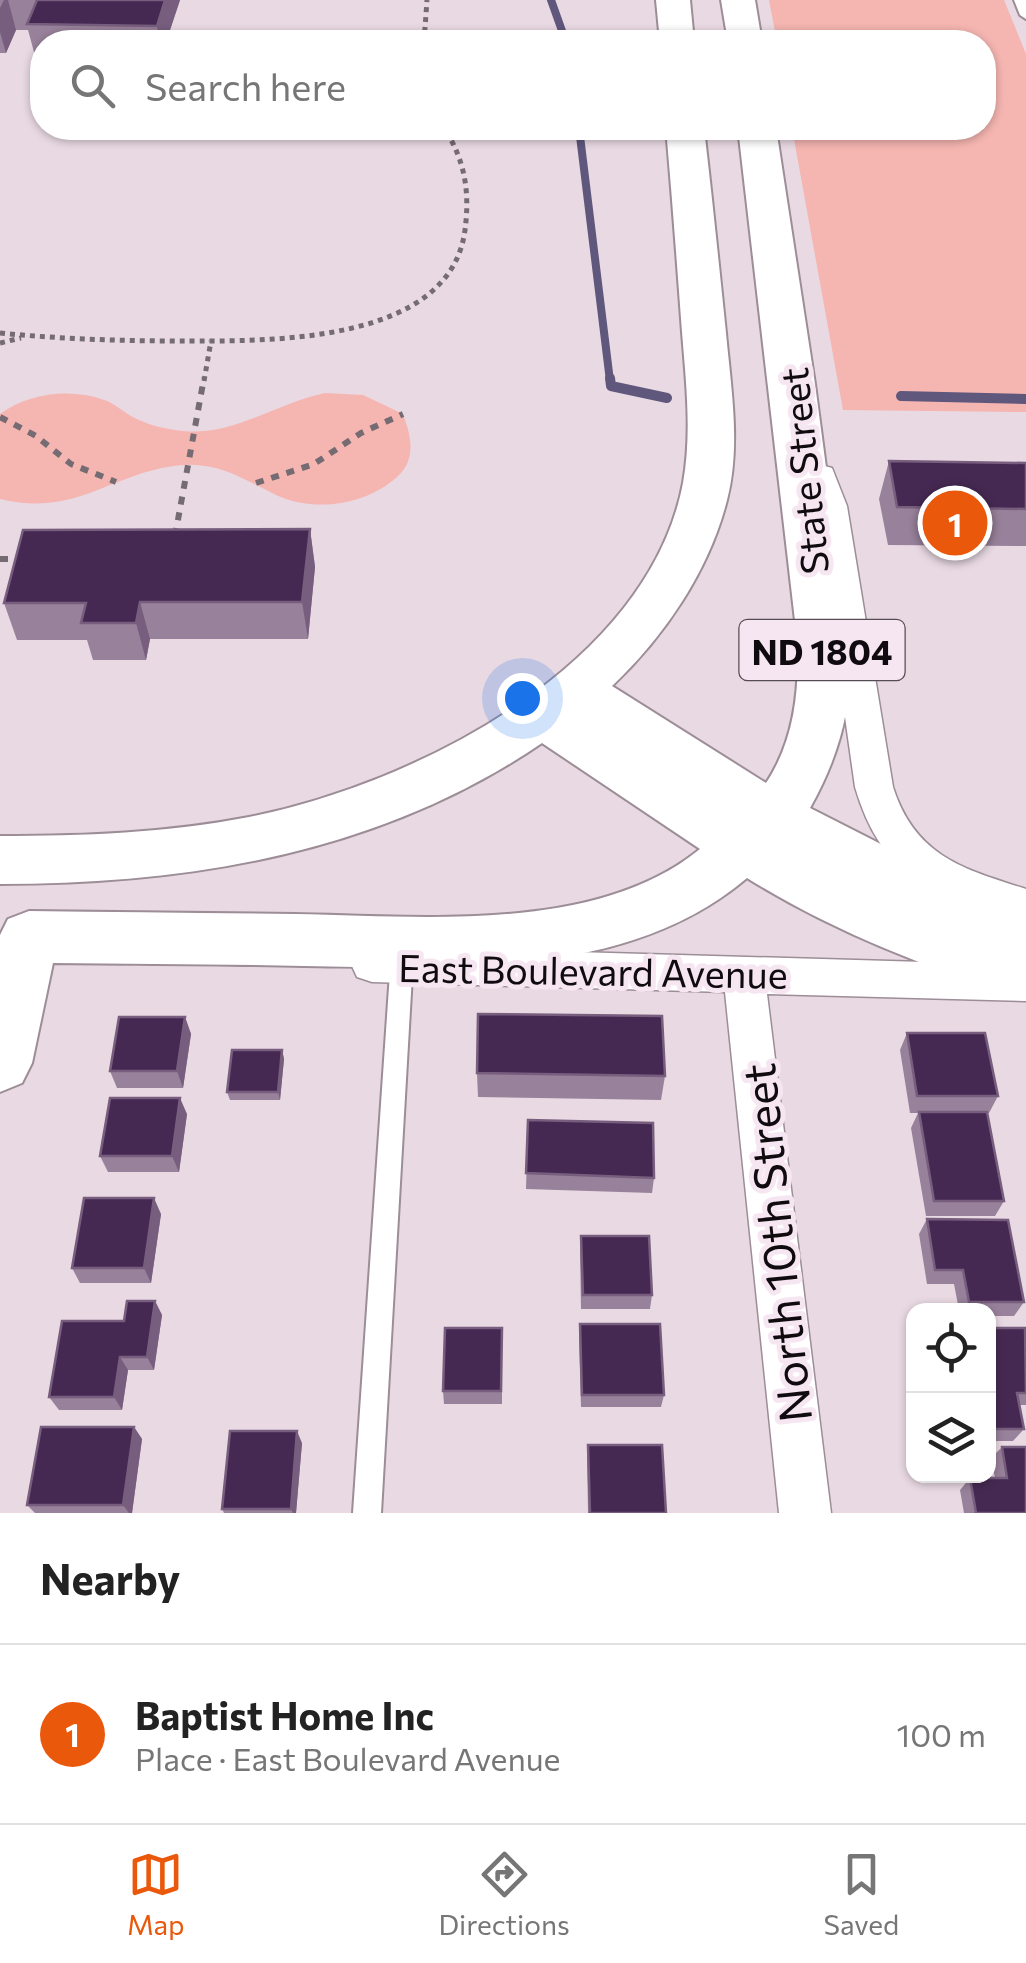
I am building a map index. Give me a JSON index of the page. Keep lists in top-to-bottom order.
{
  "streets": {
    "main road": ["State Street", "ND 1804", "East Boulevard Avenue"],
    "street": ["North 10th Street"]
  },
  "crossings": [
    ["State Street", "East Boulevard Avenue"],
    ["ND 1804", "East Boulevard Avenue"],
    ["East Boulevard Avenue", "North 10th Street"]
  ],
  "page": {
    "search": "Search here",
    "pins": "1",
    "heading": "Nearby",
    "list": [
      {
        "mark": "1",
        "name": "Baptist Home Inc",
        "note": "Place · East Boulevard Avenue",
        "value": "100 m"
      }
    ],
    "nav": ["Map", "Directions", "Saved"]
  }
}
